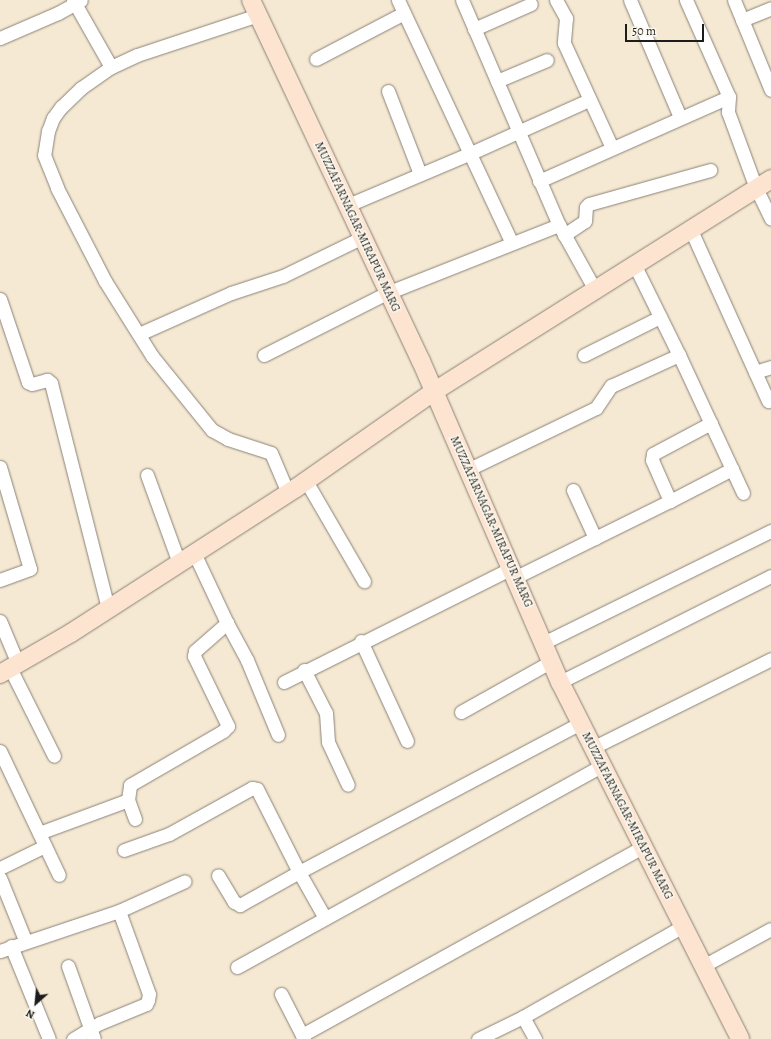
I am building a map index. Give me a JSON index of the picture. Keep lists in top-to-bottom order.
{
  "streets": {
    "main road": ["MUZZAFARNAGAR-MIRAPUR MARG"]
  },
  "scale_bar": "50 m",
  "north": "bottom left"
}
